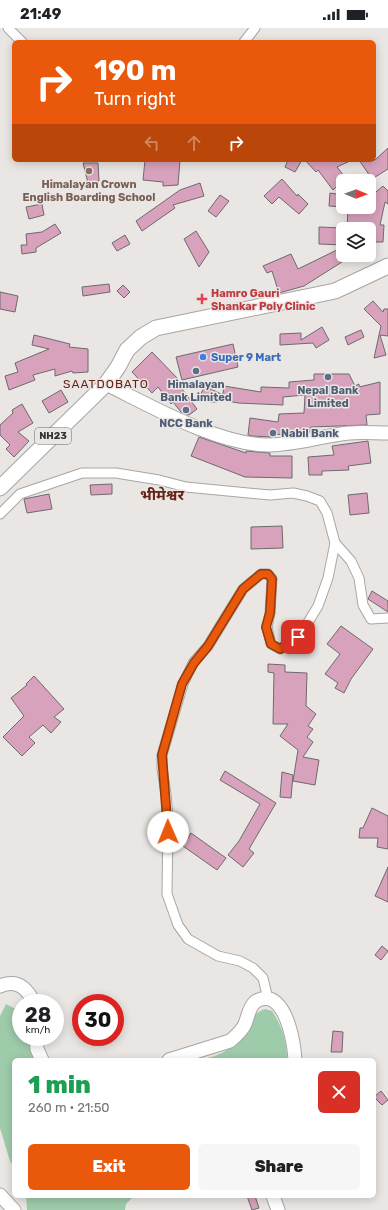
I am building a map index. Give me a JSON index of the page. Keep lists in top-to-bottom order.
{
  "streets": {
    "main road": ["NH23"]
  },
  "districts": ["SAATDOBATO", "भीमेश्वर"],
  "places": {
    "other": [
      "Himalayan Crown English Boarding School",
      "Super 9 Mart",
      "Himalayan Bank Limited",
      "Nepal Bank Limited",
      "NCC Bank",
      "Nabil Bank"
    ],
    "health": ["Hamro Gauri Shankar Poly Clinic"]
  },
  "north": "right",
  "page": {
    "status": "21:49",
    "turn": ["190 m", "Turn right"],
    "speed": "28 km/h",
    "limit": "30",
    "heading": ["1 min", "260 m · 21:50"],
    "buttons": ["Exit", "Share"]
  }
}
